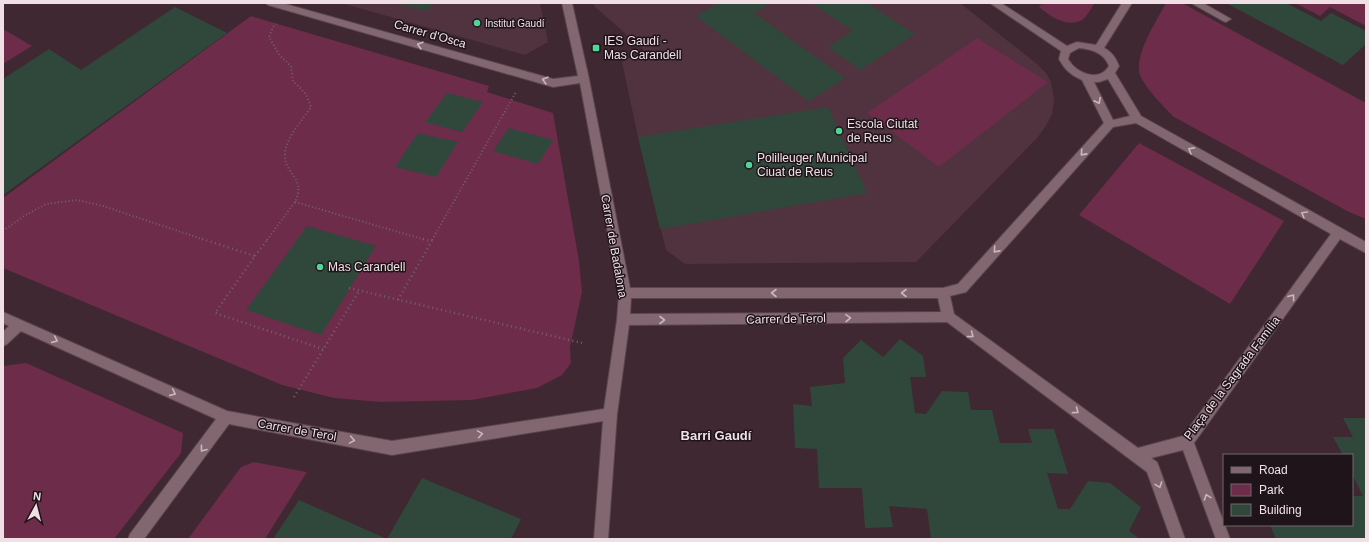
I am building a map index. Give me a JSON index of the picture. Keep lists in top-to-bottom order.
{
  "streets": {
    "street": [
      "Carrer d'Osca",
      "Carrer de Badalona",
      "Carrer de Terol",
      "Plaça de la Sagrada Família"
    ]
  },
  "crossings": [
    ["Carrer d'Osca", "Carrer de Badalona"],
    ["Carrer de Badalona", "Carrer de Terol"]
  ],
  "one_way": ["Carrer d'Osca", "Plaça de la Sagrada Família"],
  "districts": ["Barri Gaudí"],
  "places": {
    "other": [
      "Institut Gaudí",
      "Escola Ciutat de Reus",
      "Polilleuger Municipal Ciuat de Reus",
      "Mas Carandell"
    ],
    "transit": ["IES Gaudí - Mas Carandell"]
  },
  "legend": ["Road", "Park", "Building"],
  "north": "top"
}
